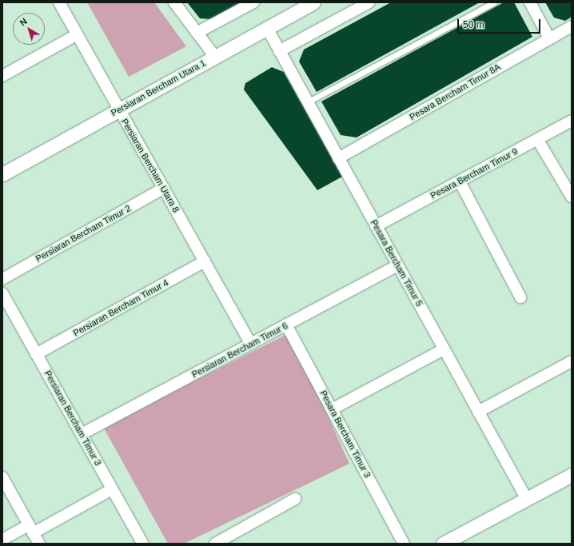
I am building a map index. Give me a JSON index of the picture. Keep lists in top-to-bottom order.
{
  "streets": {
    "street": [
      "Persiaran Bercham Utara 1",
      "Pesara Bercham Timur 8A",
      "Persiaran Bercham Utara 8",
      "Pesara Bercham Timur 9",
      "Persiaran Bercham Timur 2",
      "Pesara Bercham Timur 5",
      "Persiaran Bercham Timur 4",
      "Persiaran Bercham Timur 6",
      "Persiaran Bercham Timur 3",
      "Pesara Bercham Timur 3"
    ]
  },
  "crossings": [
    ["Persiaran Bercham Utara 1", "Persiaran Bercham Utara 8"],
    ["Persiaran Bercham Utara 1", "Pesara Bercham Timur 5"],
    ["Pesara Bercham Timur 8A", "Pesara Bercham Timur 5"],
    ["Persiaran Bercham Utara 8", "Persiaran Bercham Timur 2"],
    ["Persiaran Bercham Utara 8", "Persiaran Bercham Timur 4"],
    ["Persiaran Bercham Utara 8", "Persiaran Bercham Timur 6"],
    ["Pesara Bercham Timur 9", "Pesara Bercham Timur 5"],
    ["Pesara Bercham Timur 5", "Persiaran Bercham Timur 6"],
    ["Persiaran Bercham Timur 4", "Persiaran Bercham Timur 3"],
    ["Persiaran Bercham Timur 6", "Persiaran Bercham Timur 3"],
    ["Persiaran Bercham Timur 6", "Pesara Bercham Timur 3"]
  ],
  "scale_bar": "50 m",
  "north": "top left"
}
